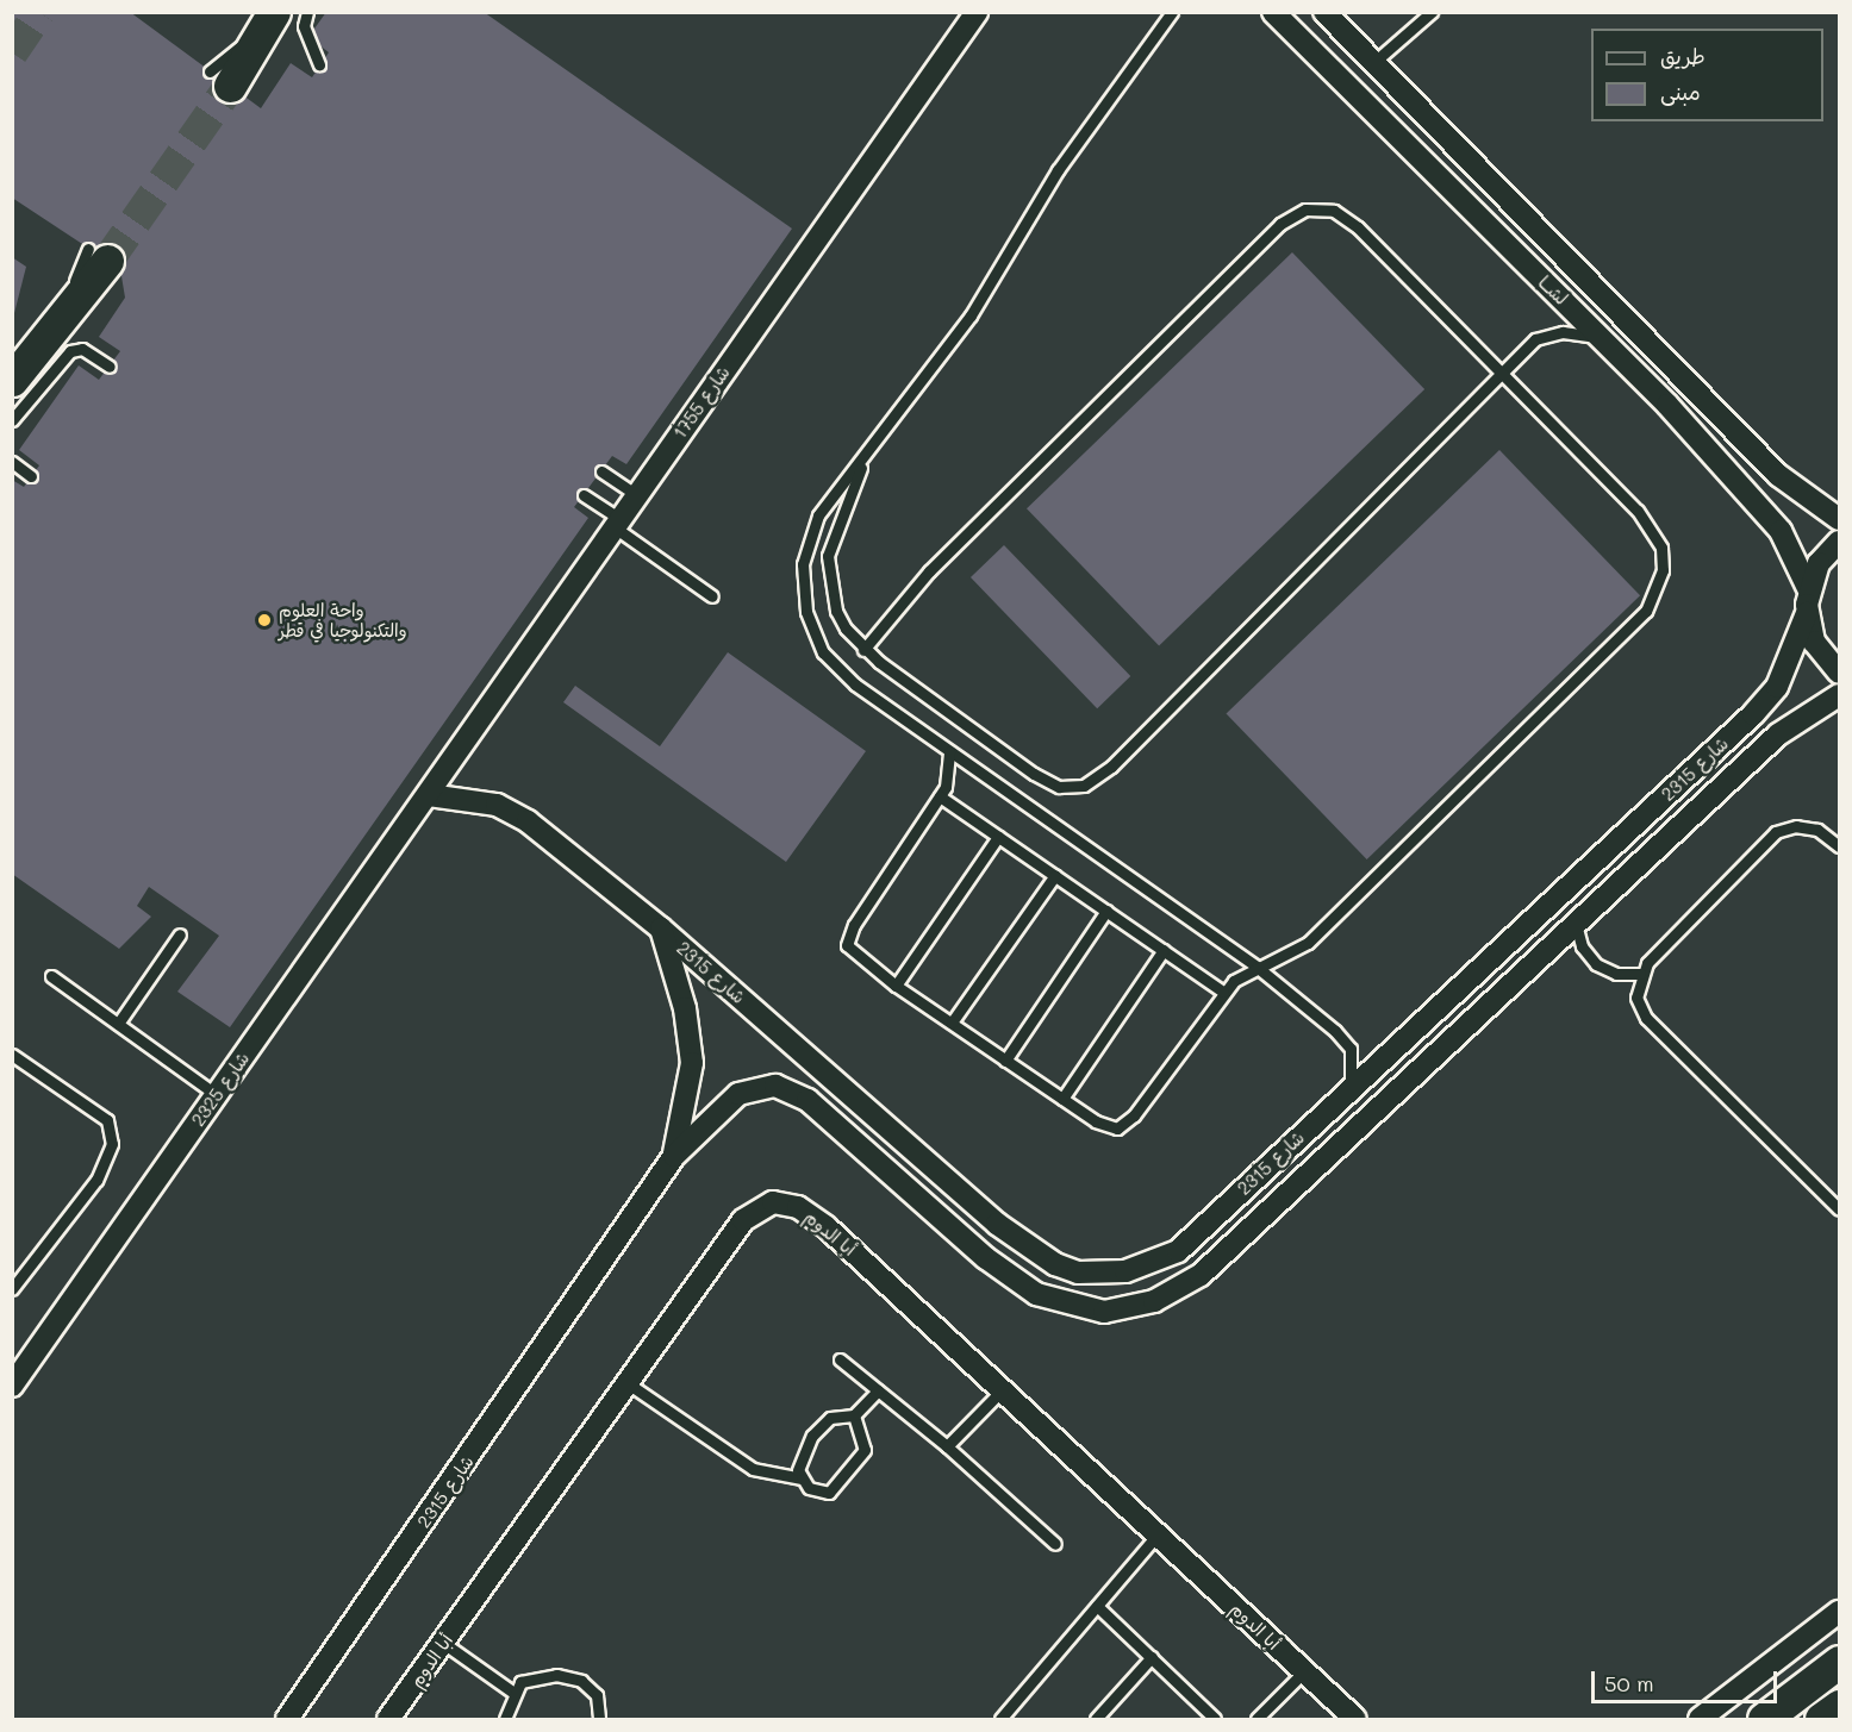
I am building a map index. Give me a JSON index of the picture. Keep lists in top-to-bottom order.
{
  "streets": {
    "street": [
      "لشــا",
      "شارع 1755",
      "شارع 2315",
      "شارع 2325",
      "أبا الدوم"
    ]
  },
  "crossings": [
    ["شارع 1755", "شارع 2315"],
    ["شارع 1755", "شارع 2325"],
    ["شارع 2315", "شارع 2325"]
  ],
  "places": ["واحة العلوم والتكنولوجيا في قطر"],
  "legend": ["طريق", "مبنى"],
  "scale_bar": "50 m"
}
